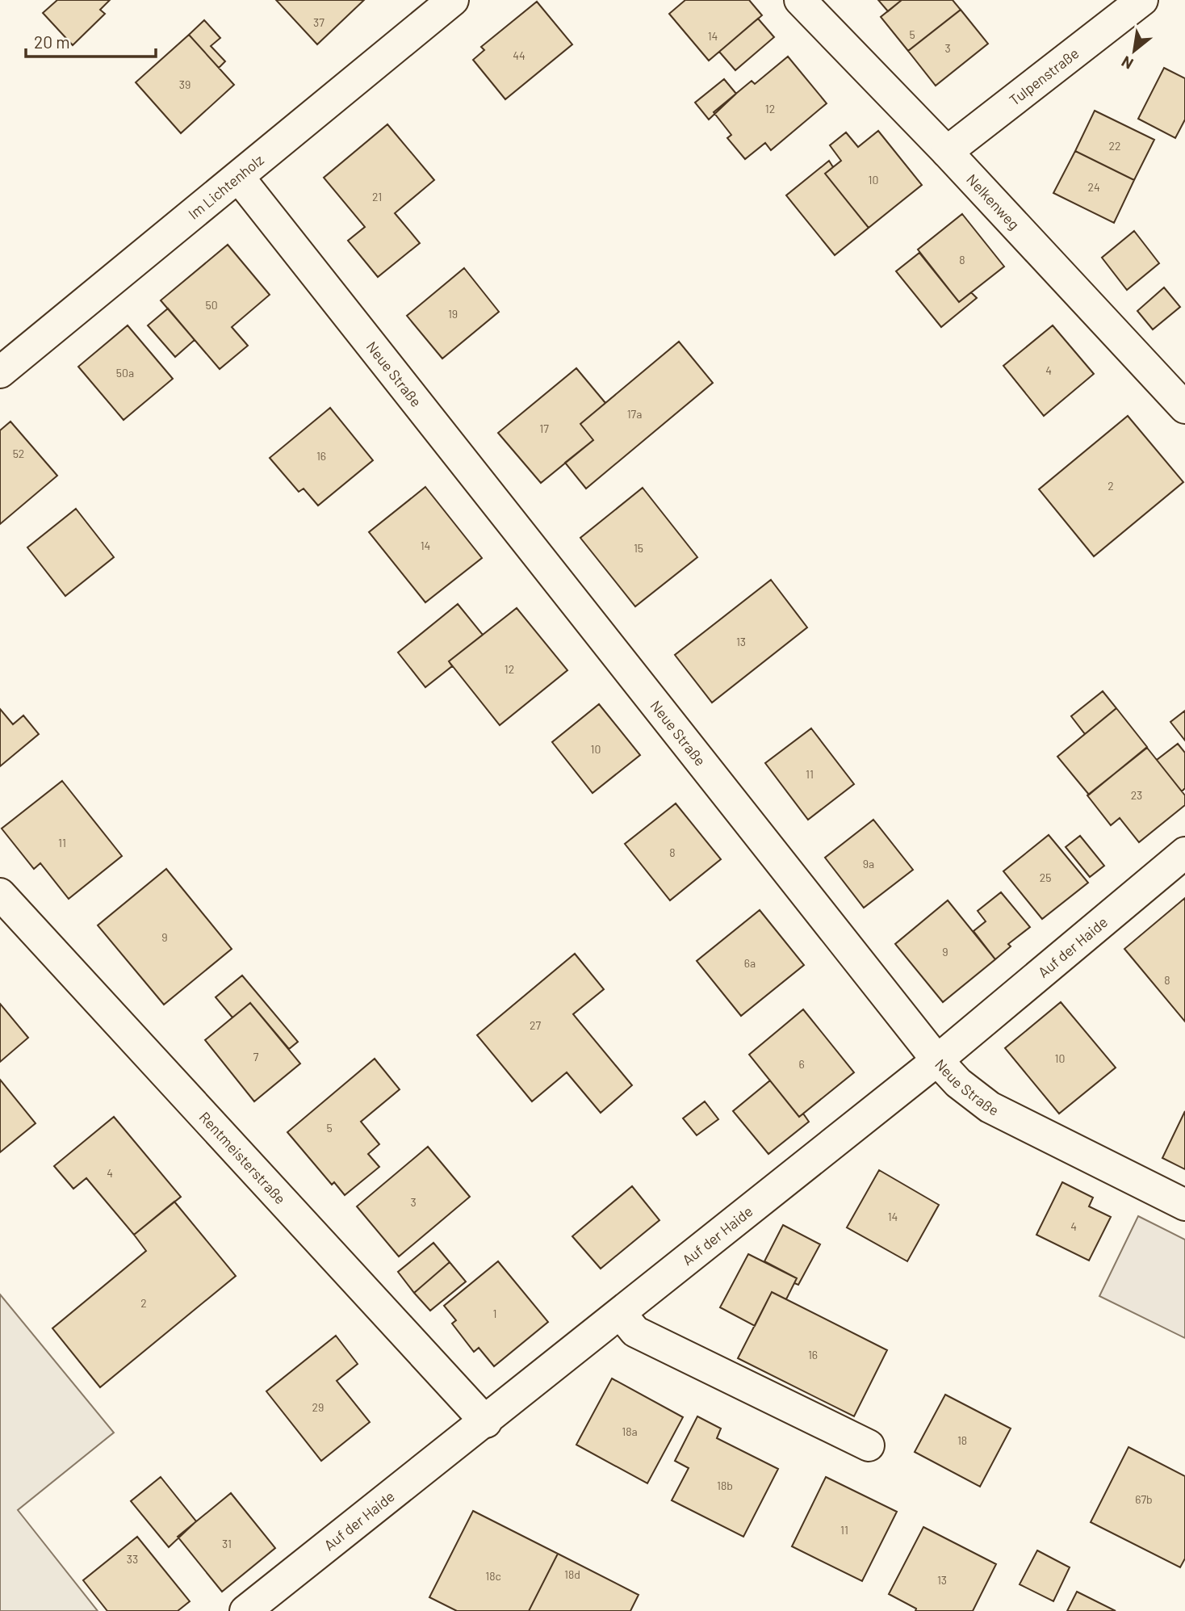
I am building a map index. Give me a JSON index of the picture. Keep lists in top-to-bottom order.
{
  "streets": {
    "street": [
      "Tulpenstraße",
      "Im Lichtenholz",
      "Nelkenweg",
      "Neue Straße",
      "Auf der Haide",
      "Rentmeisterstraße"
    ]
  },
  "crossings": [
    ["Tulpenstraße", "Nelkenweg"],
    ["Im Lichtenholz", "Neue Straße"],
    ["Neue Straße", "Auf der Haide"],
    ["Auf der Haide", "Rentmeisterstraße"]
  ],
  "house_numbers": [
    "37",
    "5",
    "14",
    "3",
    "44",
    "39",
    "12",
    "22",
    "10",
    "24",
    "21",
    "8",
    "50",
    "19",
    "4",
    "50a",
    "17a",
    "17",
    "52",
    "16",
    "2",
    "14",
    "15",
    "13",
    "12",
    "10",
    "11",
    "23",
    "11",
    "8",
    "9a",
    "25",
    "9",
    "9",
    "6a",
    "8",
    "27",
    "7",
    "10",
    "6",
    "5",
    "4",
    "3",
    "14",
    "4",
    "2",
    "1",
    "16",
    "29",
    "18a",
    "18",
    "18b",
    "67b",
    "11",
    "31",
    "33",
    "18d",
    "18c",
    "13"
  ],
  "scale_bar": "20 m",
  "north": "bottom left"
}
